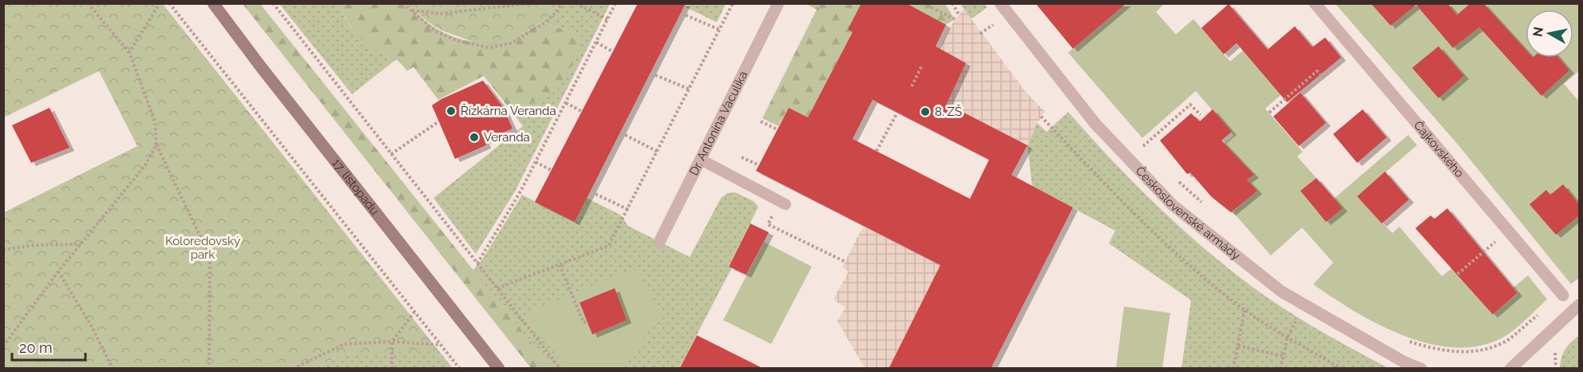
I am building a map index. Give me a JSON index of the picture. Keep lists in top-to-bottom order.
{
  "streets": {
    "main road": ["17. listopadu"],
    "street": ["Dr. Antonína Vaculíka", "Čajkovského", "Československé armády"]
  },
  "parks": ["Koloredovský park"],
  "places": ["Řízkárna Veranda", "8. ZŠ", "Veranda"],
  "scale_bar": "20 m",
  "north": "left"
}
